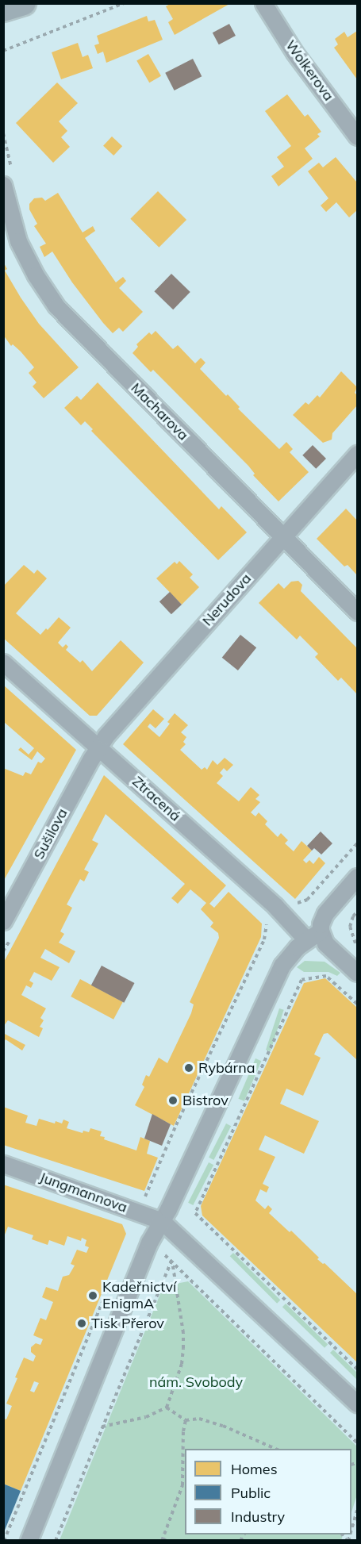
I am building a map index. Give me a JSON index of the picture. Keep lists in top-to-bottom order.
{
  "streets": {
    "street": [
      "Wolkerova",
      "Macharova",
      "Nerudova",
      "Ztracená",
      "Sušilova",
      "Jungmannova"
    ]
  },
  "crossings": [
    ["Macharova", "Nerudova"],
    ["Nerudova", "Ztracená"],
    ["Nerudova", "Sušilova"],
    ["Ztracená", "Sušilova"]
  ],
  "parks": ["nám. Svobody"],
  "places": [
    "Rybárna",
    "Bistrov",
    "Kadeřnictví EnigmA",
    "Tisk Přerov"
  ],
  "legend": ["Homes", "Public", "Industry"]
}
